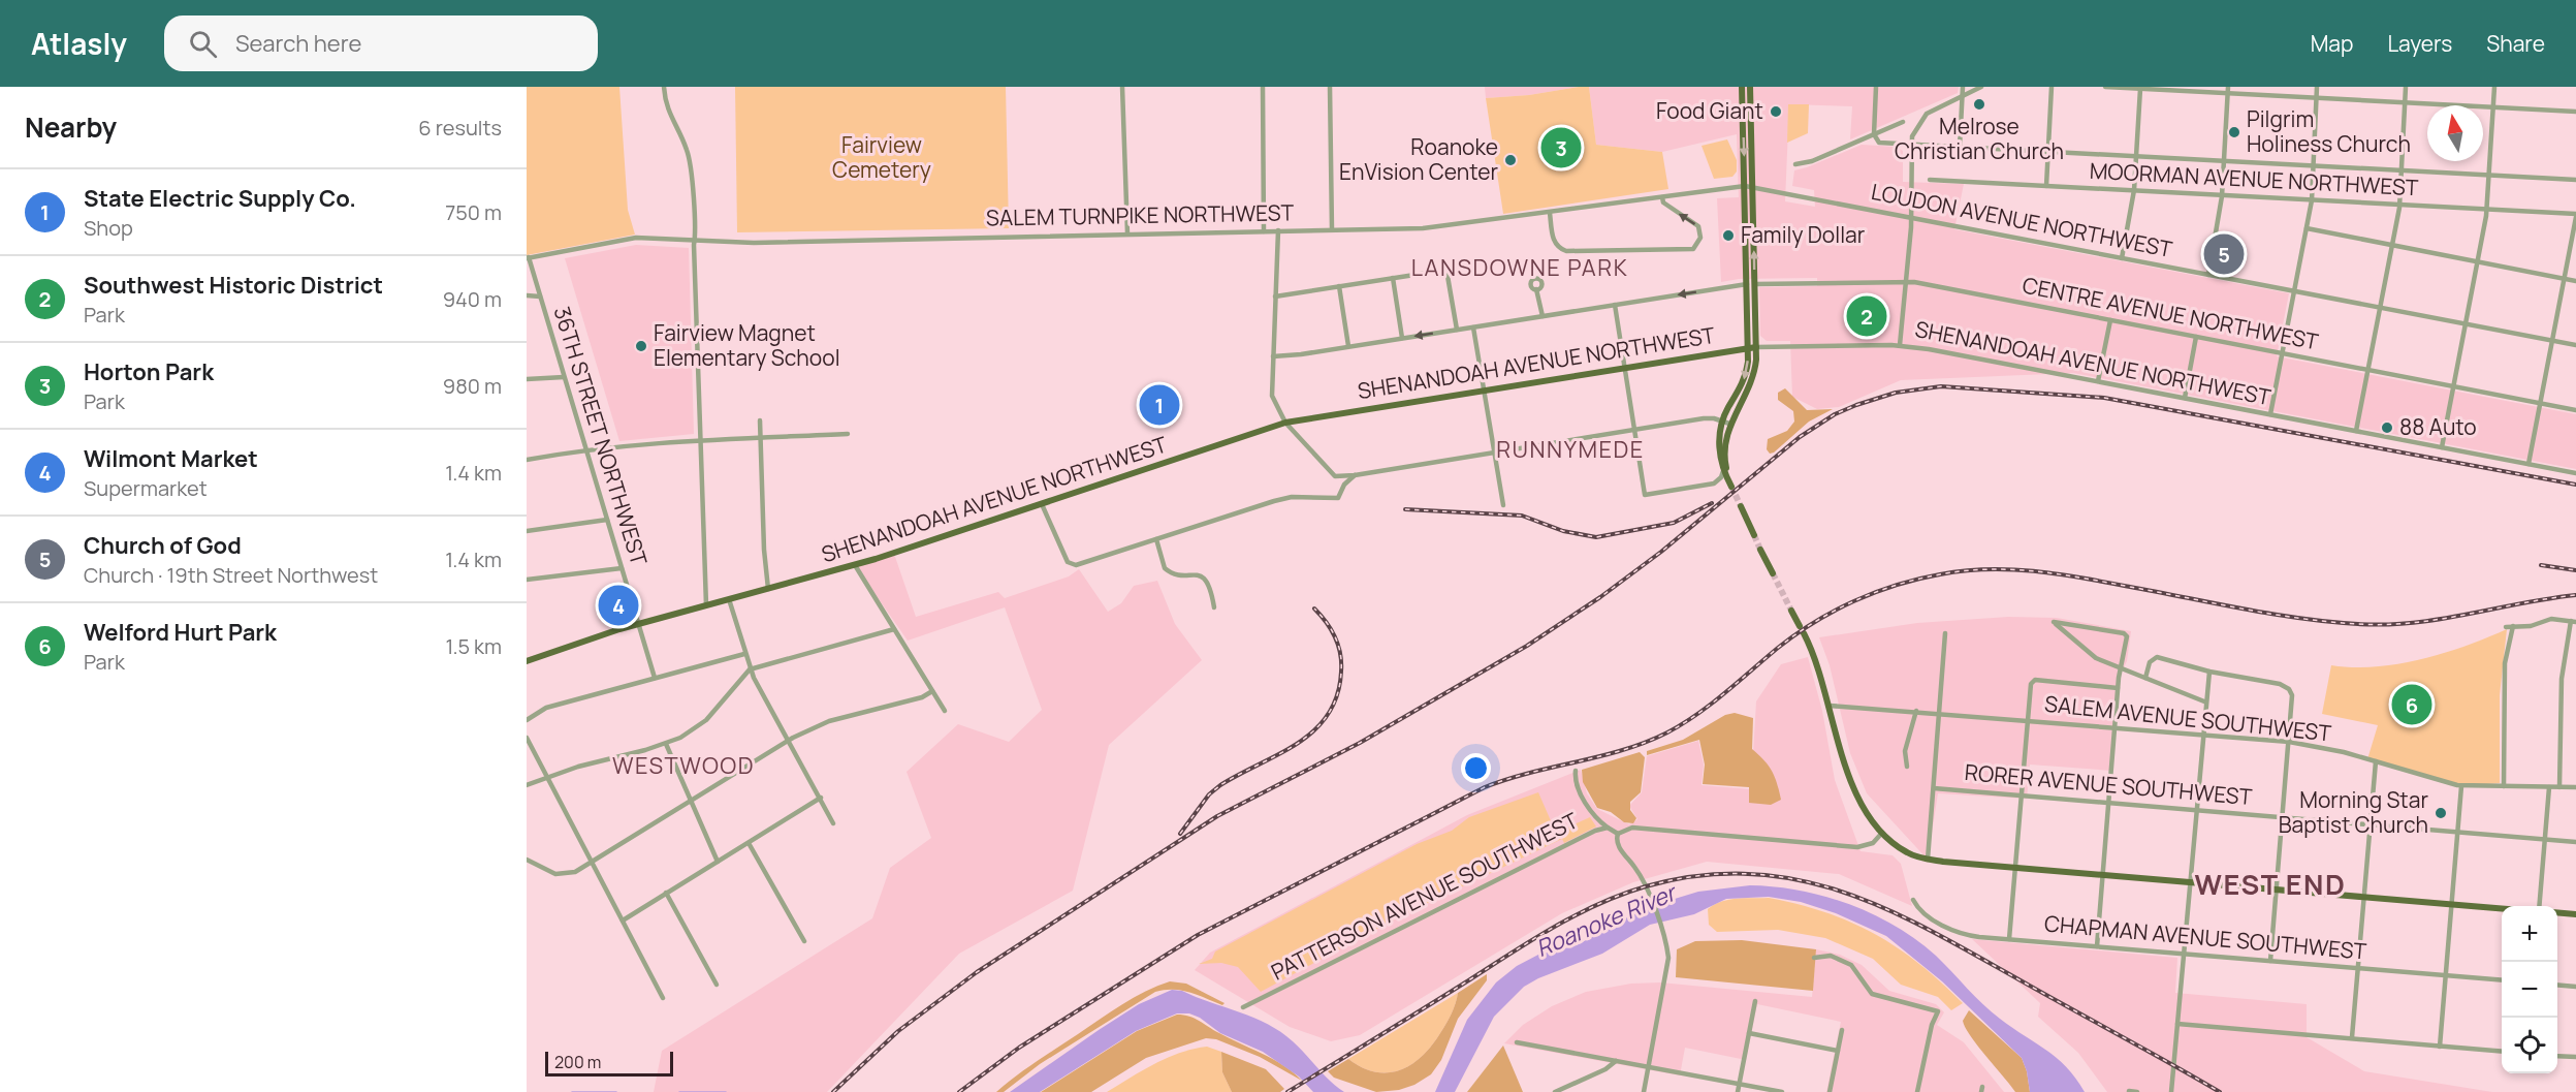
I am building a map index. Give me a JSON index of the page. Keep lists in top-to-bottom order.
{
  "streets": {
    "main road": ["SHENANDOAH AVENUE NORTHWEST"],
    "street": [
      "MOORMAN AVENUE NORTHWEST",
      "SALEM TURNPIKE NORTHWEST",
      "LOUDON AVENUE NORTHWEST",
      "CENTRE AVENUE NORTHWEST",
      "36TH STREET NORTHWEST",
      "SALEM AVENUE SOUTHWEST",
      "RORER AVENUE SOUTHWEST",
      "PATTERSON AVENUE SOUTHWEST",
      "CHAPMAN AVENUE SOUTHWEST"
    ]
  },
  "crossings": [
    ["SALEM TURNPIKE NORTHWEST", "LOUDON AVENUE NORTHWEST"],
    ["SALEM TURNPIKE NORTHWEST", "36TH STREET NORTHWEST"],
    ["SHENANDOAH AVENUE NORTHWEST", "36TH STREET NORTHWEST"]
  ],
  "districts": [
    "LANSDOWNE PARK",
    "RUNNYMEDE",
    "WESTWOOD",
    "WEST END"
  ],
  "water": ["Roanoke River"],
  "parks": ["Fairview Cemetery"],
  "places": [
    "Melrose Christian Church",
    "Food Giant",
    "Pilgrim Holiness Church",
    "Roanoke EnVision Center",
    "Family Dollar",
    "Fairview Magnet Elementary School",
    "88 Auto",
    "Morning Star Baptist Church"
  ],
  "scale_bar": "200 m",
  "north": "top",
  "page": {
    "header": "Atlasly",
    "search": "Search here",
    "nav": ["Map", "Layers", "Share"],
    "heading": ["Nearby", "6 results"],
    "pins": [
      "3",
      "5",
      "2",
      "1",
      "4",
      "6"
    ],
    "list": [
      {
        "mark": "1",
        "name": "State Electric Supply Co.",
        "note": "Shop",
        "value": "750 m"
      },
      {
        "mark": "2",
        "name": "Southwest Historic District",
        "note": "Park",
        "value": "940 m"
      },
      {
        "mark": "3",
        "name": "Horton Park",
        "note": "Park",
        "value": "980 m"
      },
      {
        "mark": "4",
        "name": "Wilmont Market",
        "note": "Supermarket",
        "value": "1.4 km"
      },
      {
        "mark": "5",
        "name": "Church of God",
        "note": "Church · 19th Street Northwest",
        "value": "1.4 km"
      },
      {
        "mark": "6",
        "name": "Welford Hurt Park",
        "note": "Park",
        "value": "1.5 km"
      }
    ],
    "map_buttons": ["+", "−"],
    "scale": "200 m"
  }
}
